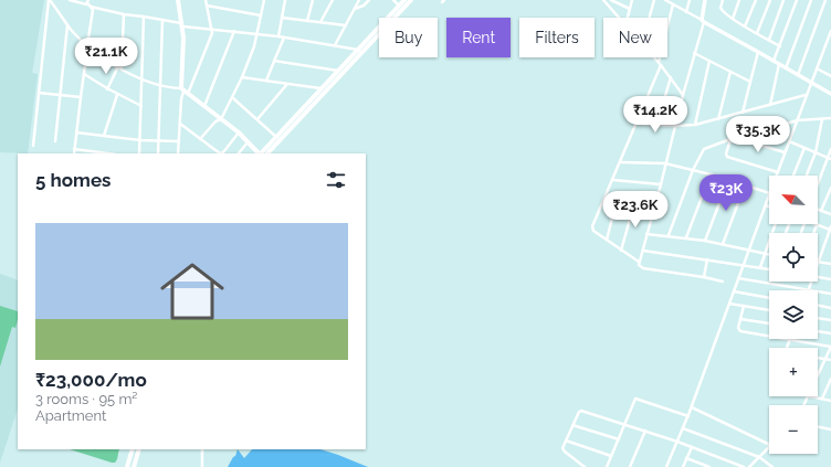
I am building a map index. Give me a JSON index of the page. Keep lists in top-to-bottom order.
{
  "north": "top left",
  "page": {
    "chip": [
      "Buy",
      "Rent",
      "Filters",
      "New"
    ],
    "price": [
      "₹21.1K",
      "₹14.2K",
      "₹35.3K",
      "₹23K",
      "₹23.6K"
    ],
    "heading": "5 homes",
    "map_buttons": ["+", "−"],
    "list": [
      {
        "name": "₹23,000/mo",
        "note": "3 rooms · 95 m² · Apartment"
      }
    ]
  }
}
